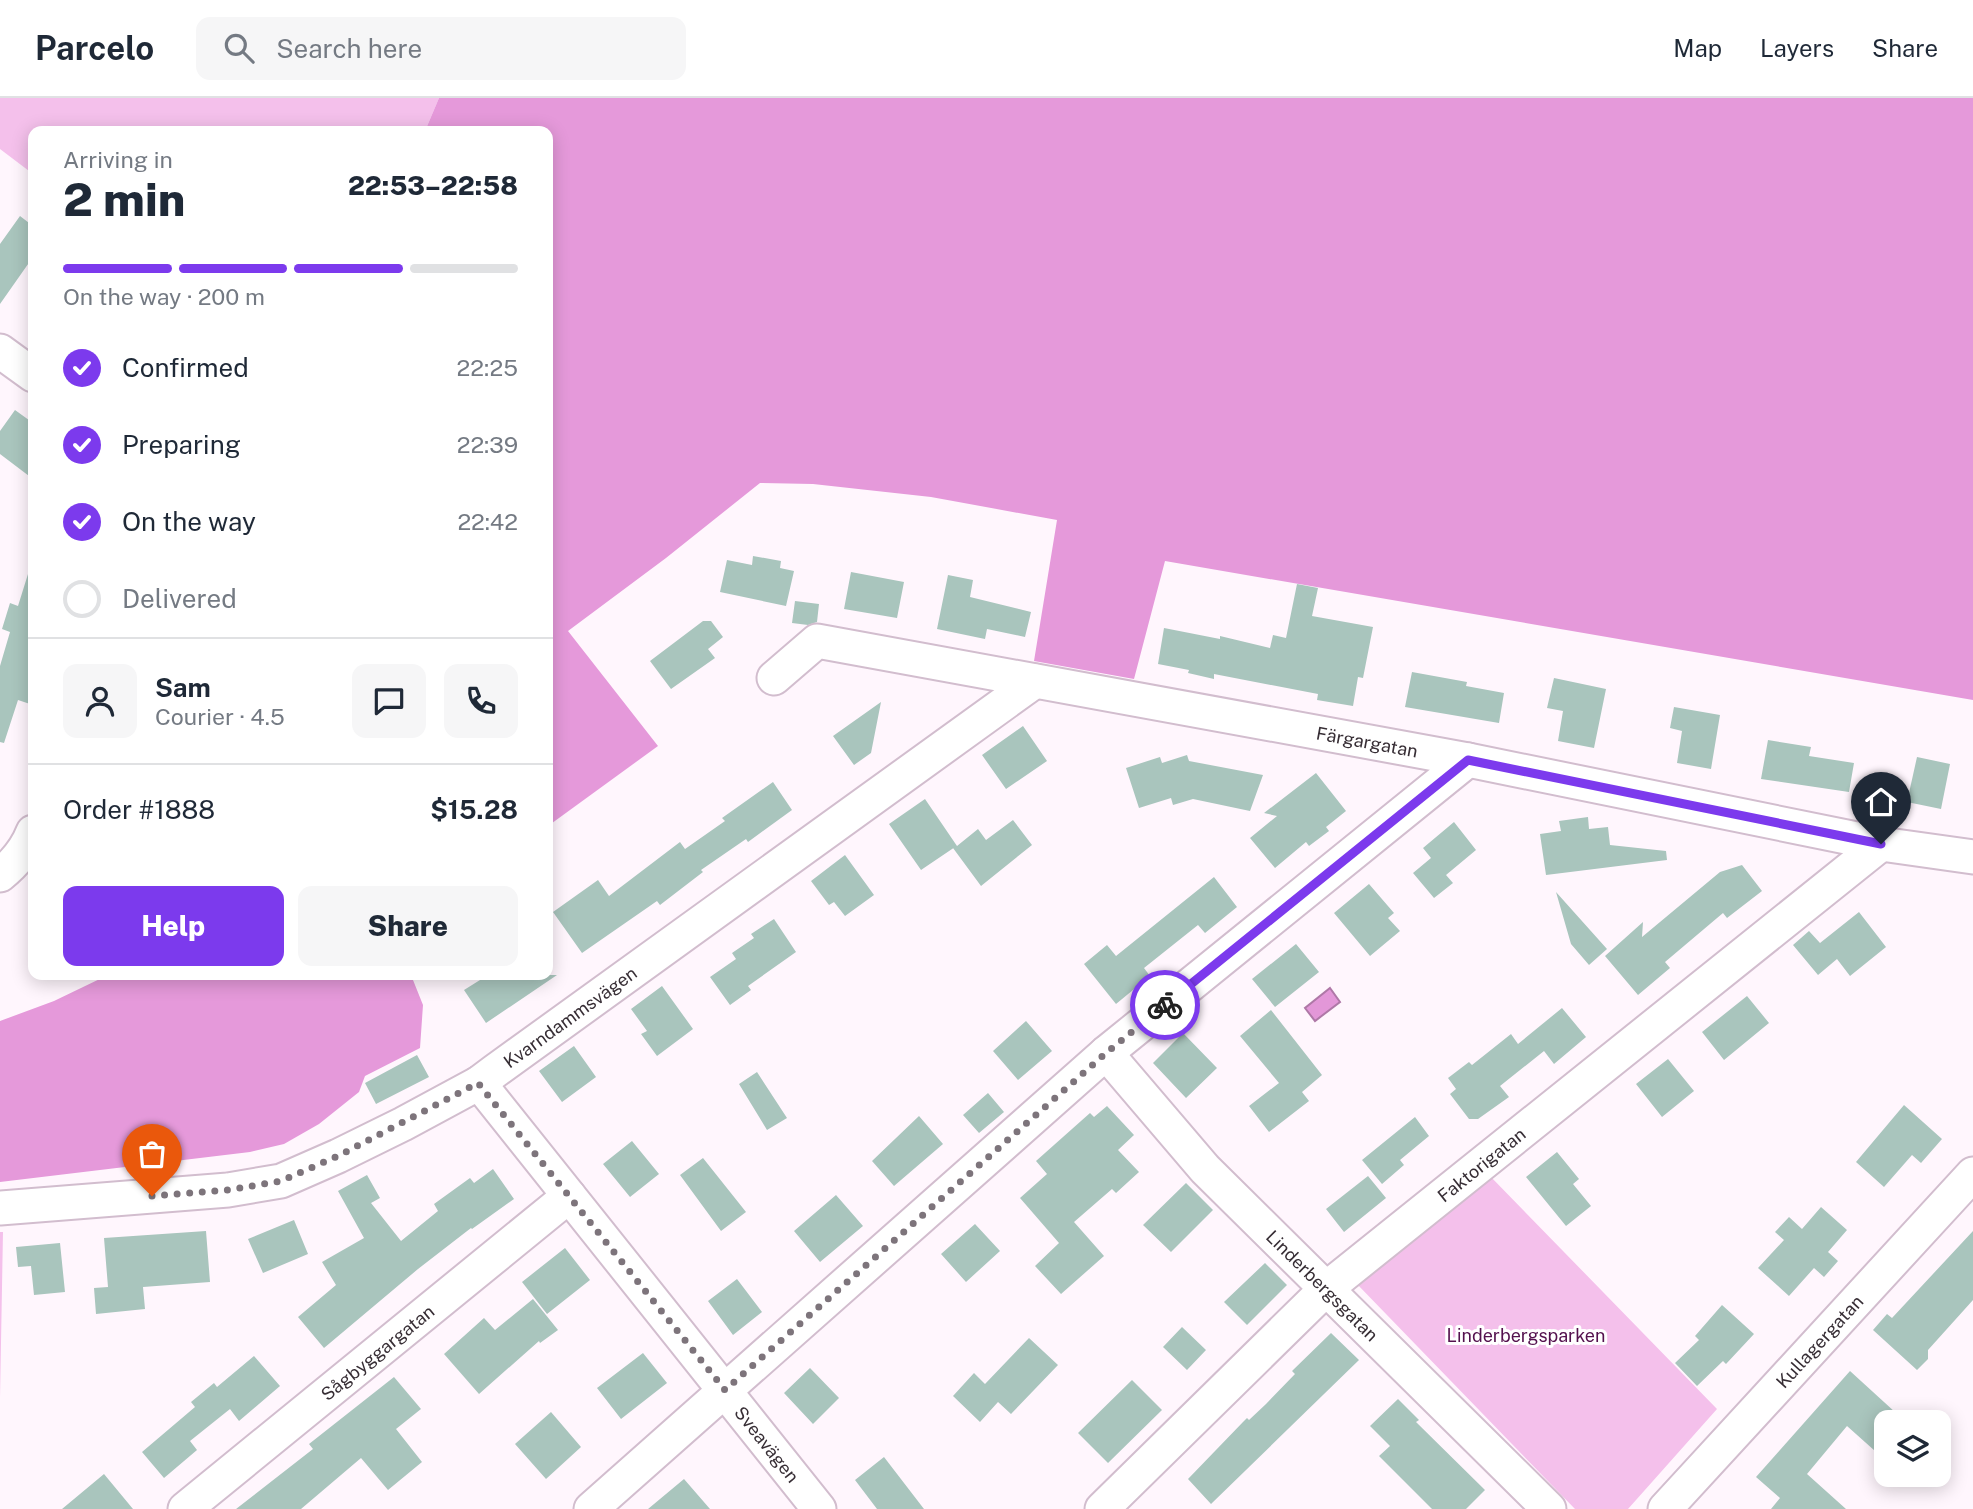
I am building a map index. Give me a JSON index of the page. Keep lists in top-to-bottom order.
{
  "streets": {
    "street": [
      "Färgargatan",
      "Kvarndammsvägen",
      "Faktorigatan",
      "Linderbergsgatan",
      "Kullagergatan",
      "Sågbyggargatan",
      "Sveavägen"
    ]
  },
  "crossings": [
    ["Färgargatan", "Kvarndammsvägen"],
    ["Färgargatan", "Faktorigatan"],
    ["Kvarndammsvägen", "Sveavägen"],
    ["Faktorigatan", "Linderbergsgatan"],
    ["Sågbyggargatan", "Sveavägen"]
  ],
  "parks": ["Linderbergsparken"],
  "page": {
    "header": "Parcelo",
    "search": "Search here",
    "nav": ["Map", "Layers", "Share"],
    "heading": ["2 min", "Arriving in", "22:53–22:58"],
    "panel": [
      "Sam",
      "Courier · 4.5",
      "Order #1888",
      "$15.28"
    ],
    "bar": "On the way · 200 m",
    "list": [
      ["Confirmed", "22:25"],
      ["Preparing", "22:39"],
      ["On the way", "22:42"],
      "Delivered"
    ],
    "buttons": ["Help", "Share"]
  }
}
